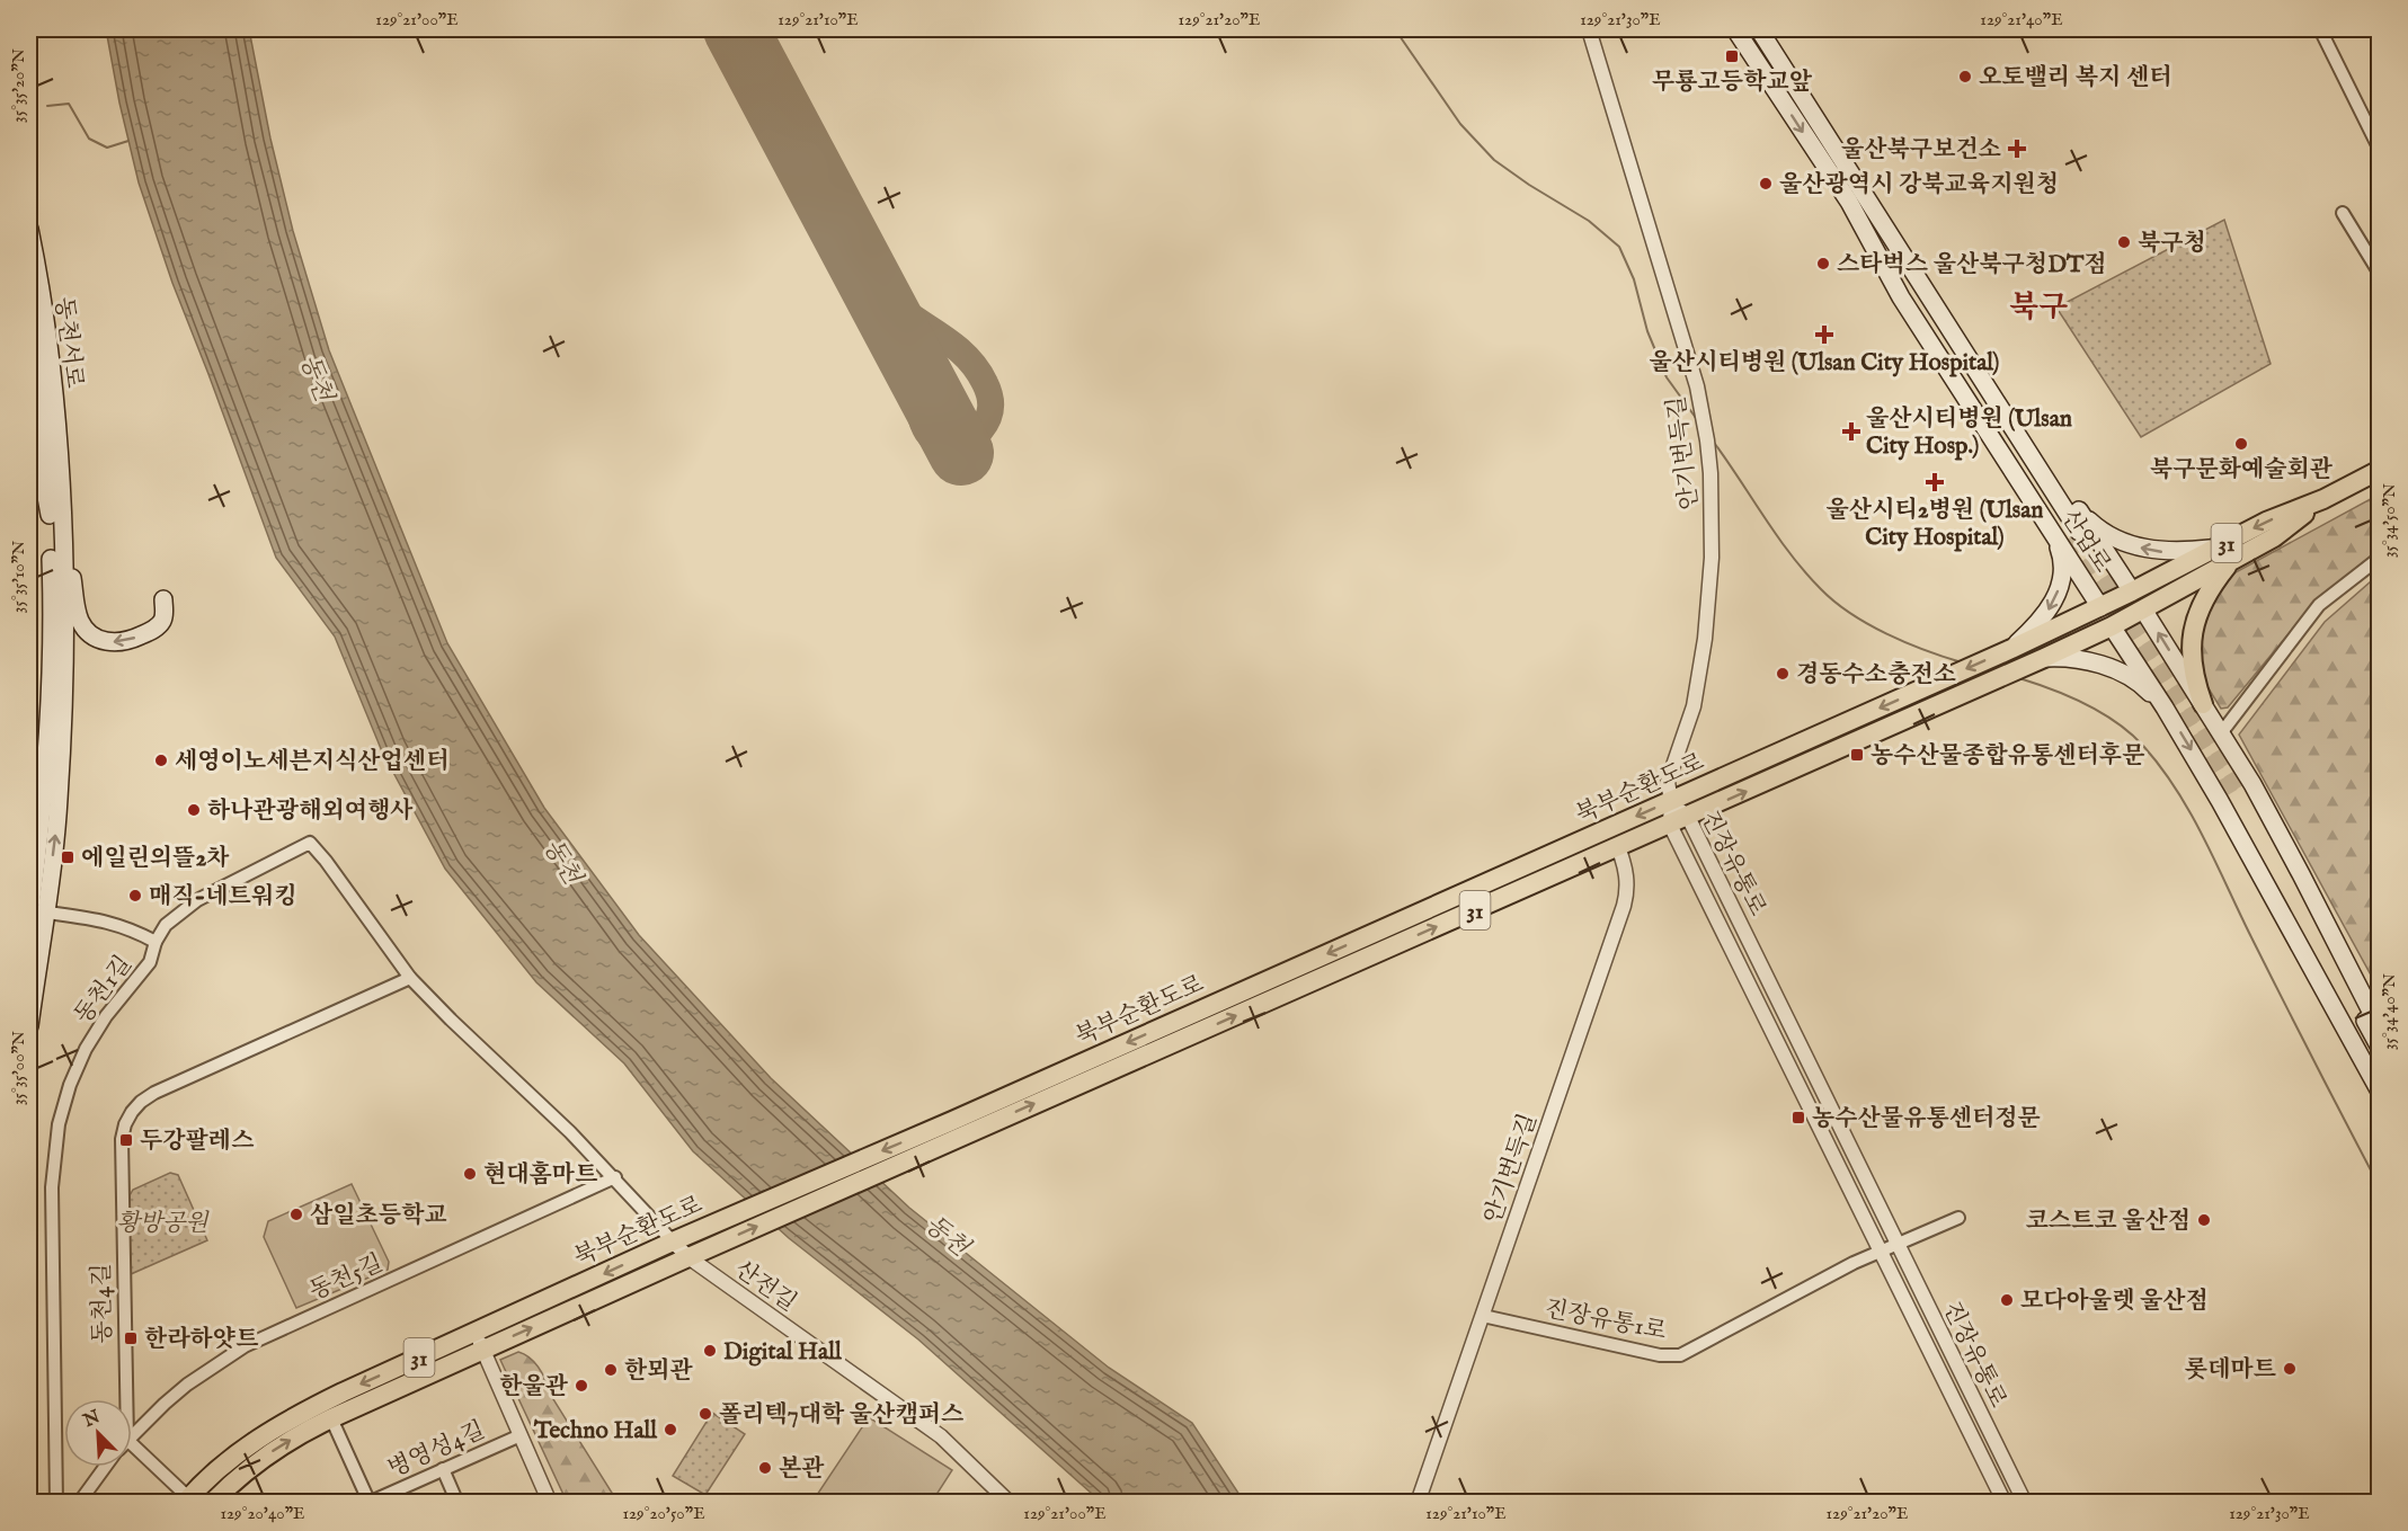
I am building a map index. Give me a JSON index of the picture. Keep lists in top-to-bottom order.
{
  "streets": {
    "main road": [
      "동천서로",
      "산업로",
      "31",
      "북부순환도로"
    ],
    "street": [
      "안기번득길",
      "진장유통로",
      "동천1길",
      "동천5길",
      "산전길",
      "동천4길",
      "진장유통1로",
      "병영성4길"
    ]
  },
  "crossings": [
    ["안기번득길", "북부순환도로"],
    ["안기번득길", "진장유통로"],
    ["안기번득길", "진장유통1로"],
    ["산업로", "31"],
    ["산업로", "북부순환도로"],
    ["31", "북부순환도로"],
    ["북부순환도로", "진장유통로"],
    ["북부순환도로", "산전길"],
    ["진장유통로", "진장유통1로"],
    ["동천1길", "동천4길"]
  ],
  "districts": ["북구"],
  "water": ["동천"],
  "parks": ["황방공원"],
  "places": {
    "transit": [
      "무룡고등학교앞",
      "농수산물종합유통센터후문",
      "에일린의뜰2차",
      "농수산물유통센터정문",
      "두강팔레스",
      "한라하얏트"
    ],
    "other": [
      "오토밸리 복지 센터",
      "울산광역시 강북교육지원청",
      "북구청",
      "스타벅스 울산북구청DT점",
      "북구문화예술회관",
      "경동수소충전소",
      "세영이노세븐지식산업센터",
      "하나관광해외여행사",
      "매직-네트워킹",
      "현대홈마트",
      "삼일초등학교",
      "코스트코 울산점",
      "모다아울렛 울산점",
      "Digital Hall",
      "롯데마트",
      "한뫼관",
      "한울관",
      "폴리텍7대학 울산캠퍼스",
      "Techno Hall",
      "본관"
    ],
    "health": [
      "울산북구보건소",
      "울산시티병원 (Ulsan City Hospital)",
      "울산시티병원 (Ulsan City Hosp.)",
      "울산시티2병원 (Ulsan City Hospital)"
    ]
  },
  "north": "top left",
  "coordinates": [
    "129°21'00\"E",
    "129°21'10\"E",
    "129°21'20\"E",
    "129°21'30\"E",
    "129°21'40\"E",
    "35°35'20\"N",
    "35°34'50\"N",
    "35°35'10\"N",
    "35°34'40\"N",
    "35°35'00\"N",
    "129°20'40\"E",
    "129°20'50\"E"
  ]
}
